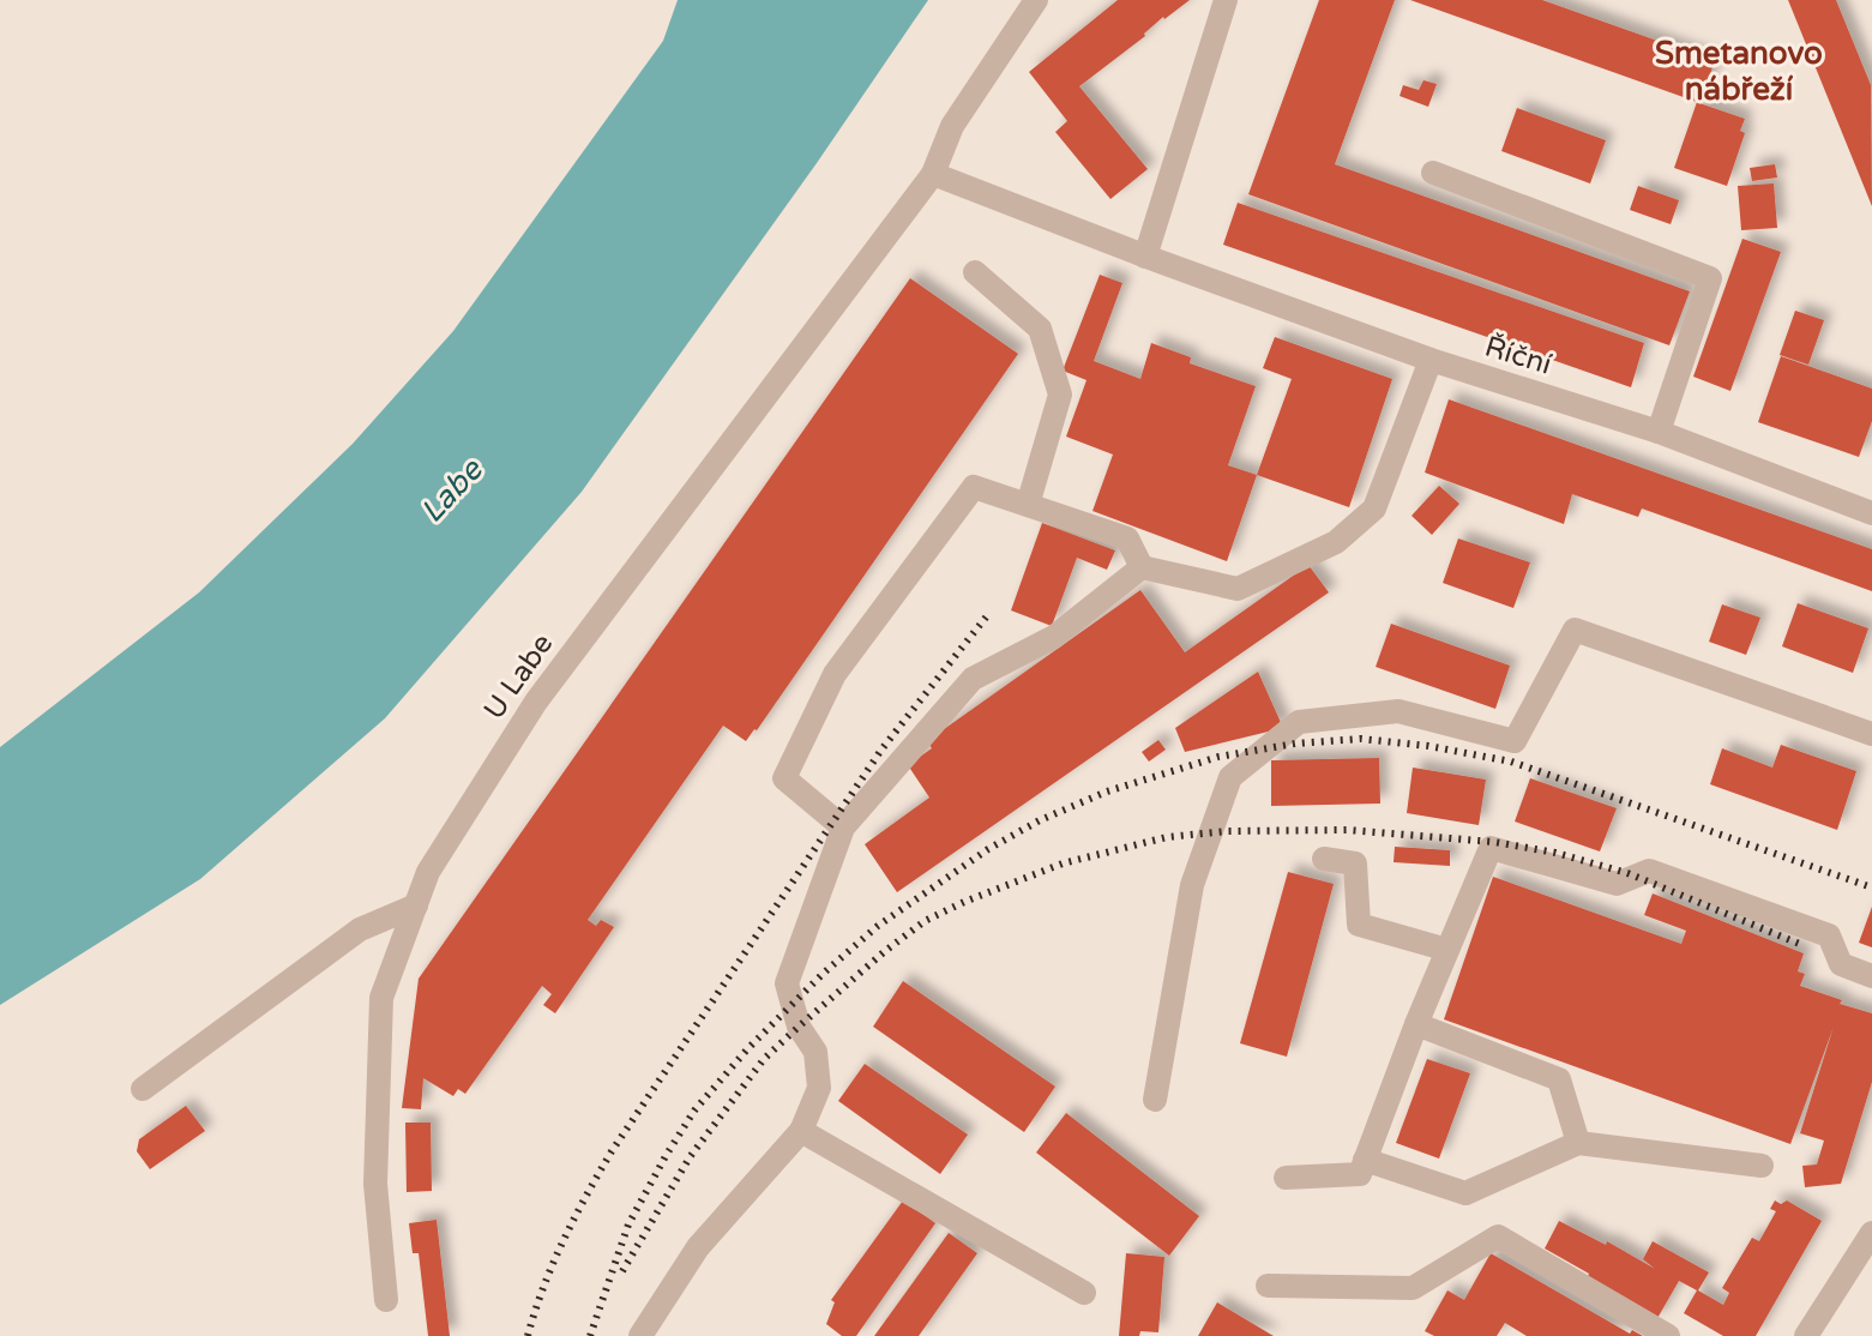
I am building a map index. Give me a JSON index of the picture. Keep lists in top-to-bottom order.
{
  "streets": {
    "street": ["Říční", "U Labe"]
  },
  "crossings": [
    ["Říční", "U Labe"]
  ],
  "districts": ["Smetanovo nábřeží"],
  "water": ["Labe"]
}
